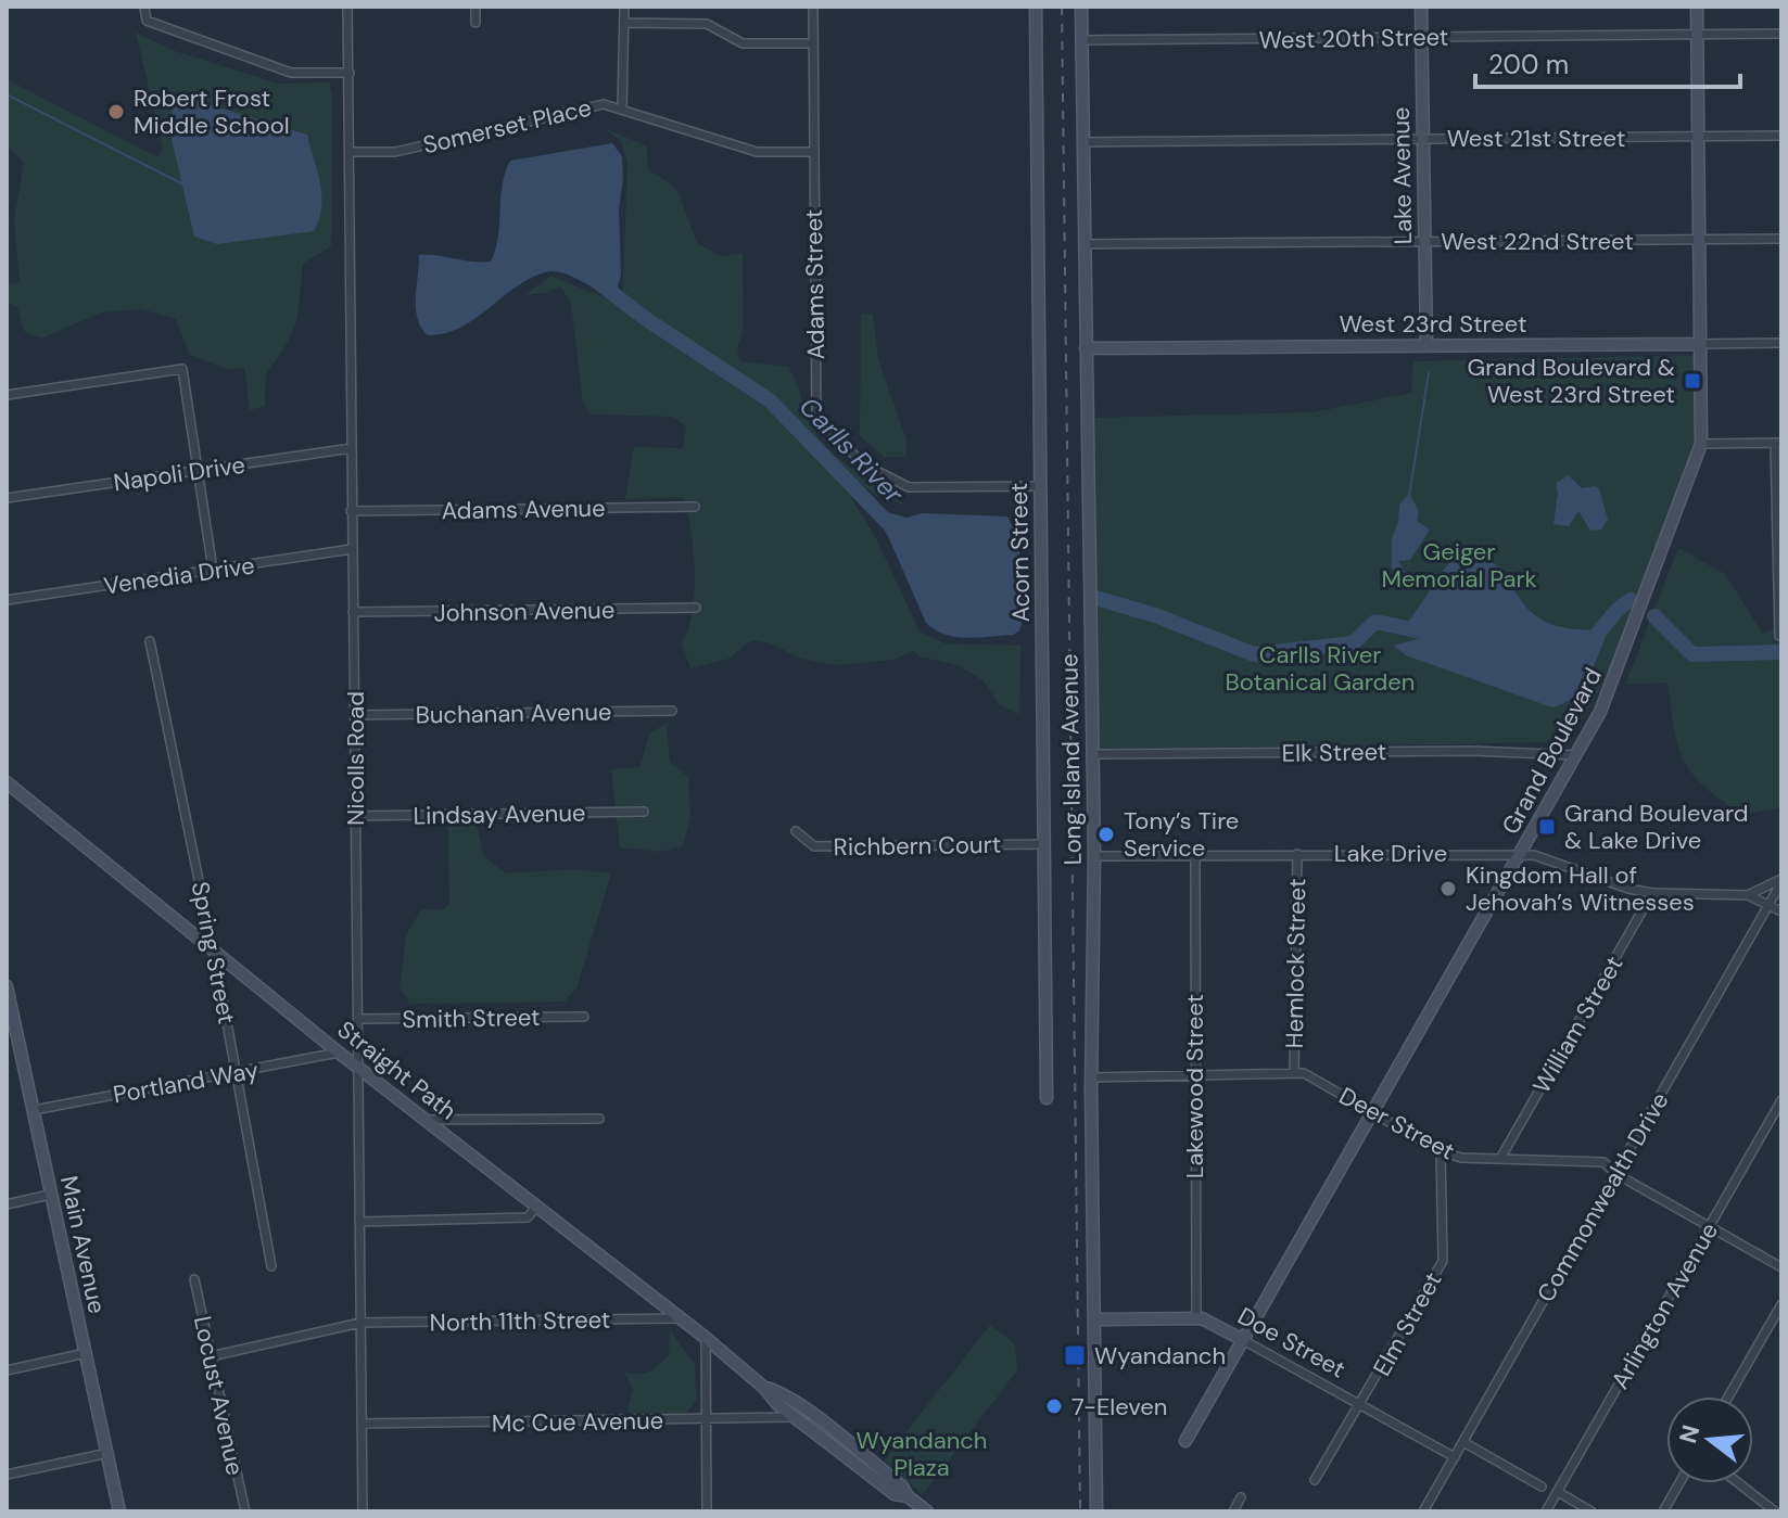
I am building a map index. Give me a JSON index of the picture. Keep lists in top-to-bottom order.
{
  "streets": {
    "street": [
      "West 20th Street",
      "Somerset Place",
      "West 21st Street",
      "Lake Avenue",
      "West 22nd Street",
      "Adams Street",
      "West 23rd Street",
      "Napoli Drive",
      "Adams Avenue",
      "Acorn Street",
      "Venedia Drive",
      "Johnson Avenue",
      "Buchanan Avenue",
      "Grand Boulevard",
      "Elk Street",
      "Nicolls Road",
      "Long Island Avenue",
      "Lindsay Avenue",
      "Richbern Court",
      "Lake Drive",
      "Spring Street",
      "Hemlock Street",
      "Smith Street",
      "William Street",
      "Straight Path",
      "Portland Way",
      "Lakewood Street",
      "Deer Street",
      "Commonwealth Drive",
      "Main Avenue",
      "Arlington Avenue",
      "North 11th Street",
      "Elm Street",
      "Doe Street",
      "Locust Avenue",
      "Mc Cue Avenue"
    ]
  },
  "crossings": [
    ["West 20th Street", "Lake Avenue"],
    ["West 20th Street", "Grand Boulevard"],
    ["West 20th Street", "Long Island Avenue"],
    ["Somerset Place", "Adams Street"],
    ["Somerset Place", "Nicolls Road"],
    ["West 21st Street", "Lake Avenue"],
    ["West 21st Street", "Grand Boulevard"],
    ["West 21st Street", "Long Island Avenue"],
    ["Lake Avenue", "West 22nd Street"],
    ["Lake Avenue", "West 23rd Street"],
    ["West 22nd Street", "Grand Boulevard"],
    ["West 22nd Street", "Long Island Avenue"],
    ["Adams Street", "Acorn Street"],
    ["West 23rd Street", "Grand Boulevard"],
    ["West 23rd Street", "Long Island Avenue"],
    ["Napoli Drive", "Nicolls Road"],
    ["Adams Avenue", "Nicolls Road"],
    ["Acorn Street", "Richbern Court"],
    ["Venedia Drive", "Nicolls Road"],
    ["Johnson Avenue", "Nicolls Road"],
    ["Buchanan Avenue", "Nicolls Road"],
    ["Grand Boulevard", "Elk Street"],
    ["Grand Boulevard", "Lake Drive"],
    ["Grand Boulevard", "Deer Street"],
    ["Grand Boulevard", "Doe Street"],
    ["Elk Street", "Long Island Avenue"],
    ["Nicolls Road", "Lindsay Avenue"],
    ["Nicolls Road", "Smith Street"],
    ["Nicolls Road", "Straight Path"],
    ["Nicolls Road", "North 11th Street"],
    ["Nicolls Road", "Mc Cue Avenue"],
    ["Long Island Avenue", "Lake Drive"],
    ["Long Island Avenue", "Deer Street"],
    ["Long Island Avenue", "Doe Street"],
    ["Lake Drive", "Hemlock Street"],
    ["Lake Drive", "William Street"],
    ["Lake Drive", "Lakewood Street"],
    ["Lake Drive", "Commonwealth Drive"],
    ["Spring Street", "Straight Path"],
    ["Spring Street", "Portland Way"],
    ["Hemlock Street", "Deer Street"],
    ["William Street", "Deer Street"],
    ["Straight Path", "Portland Way"],
    ["Straight Path", "North 11th Street"],
    ["Straight Path", "Mc Cue Avenue"],
    ["Portland Way", "Main Avenue"],
    ["Lakewood Street", "Deer Street"],
    ["Lakewood Street", "Doe Street"],
    ["Deer Street", "Commonwealth Drive"],
    ["Deer Street", "Arlington Avenue"],
    ["Deer Street", "Elm Street"],
    ["Commonwealth Drive", "Doe Street"],
    ["North 11th Street", "Locust Avenue"],
    ["Elm Street", "Doe Street"]
  ],
  "water": ["Carlls River"],
  "parks": ["Geiger Memorial Park", "Carlls River Botanical Garden", "Wyandanch Plaza"],
  "places": {
    "other": [
      "Robert Frost Middle School",
      "Tony’s Tire Service",
      "Kingdom Hall of Jehovah’s Witnesses",
      "7-Eleven"
    ],
    "transit": ["Grand Boulevard & West 23rd Street", "Grand Boulevard & Lake Drive", "Wyandanch"]
  },
  "scale_bar": "200 m",
  "north": "left"
}
